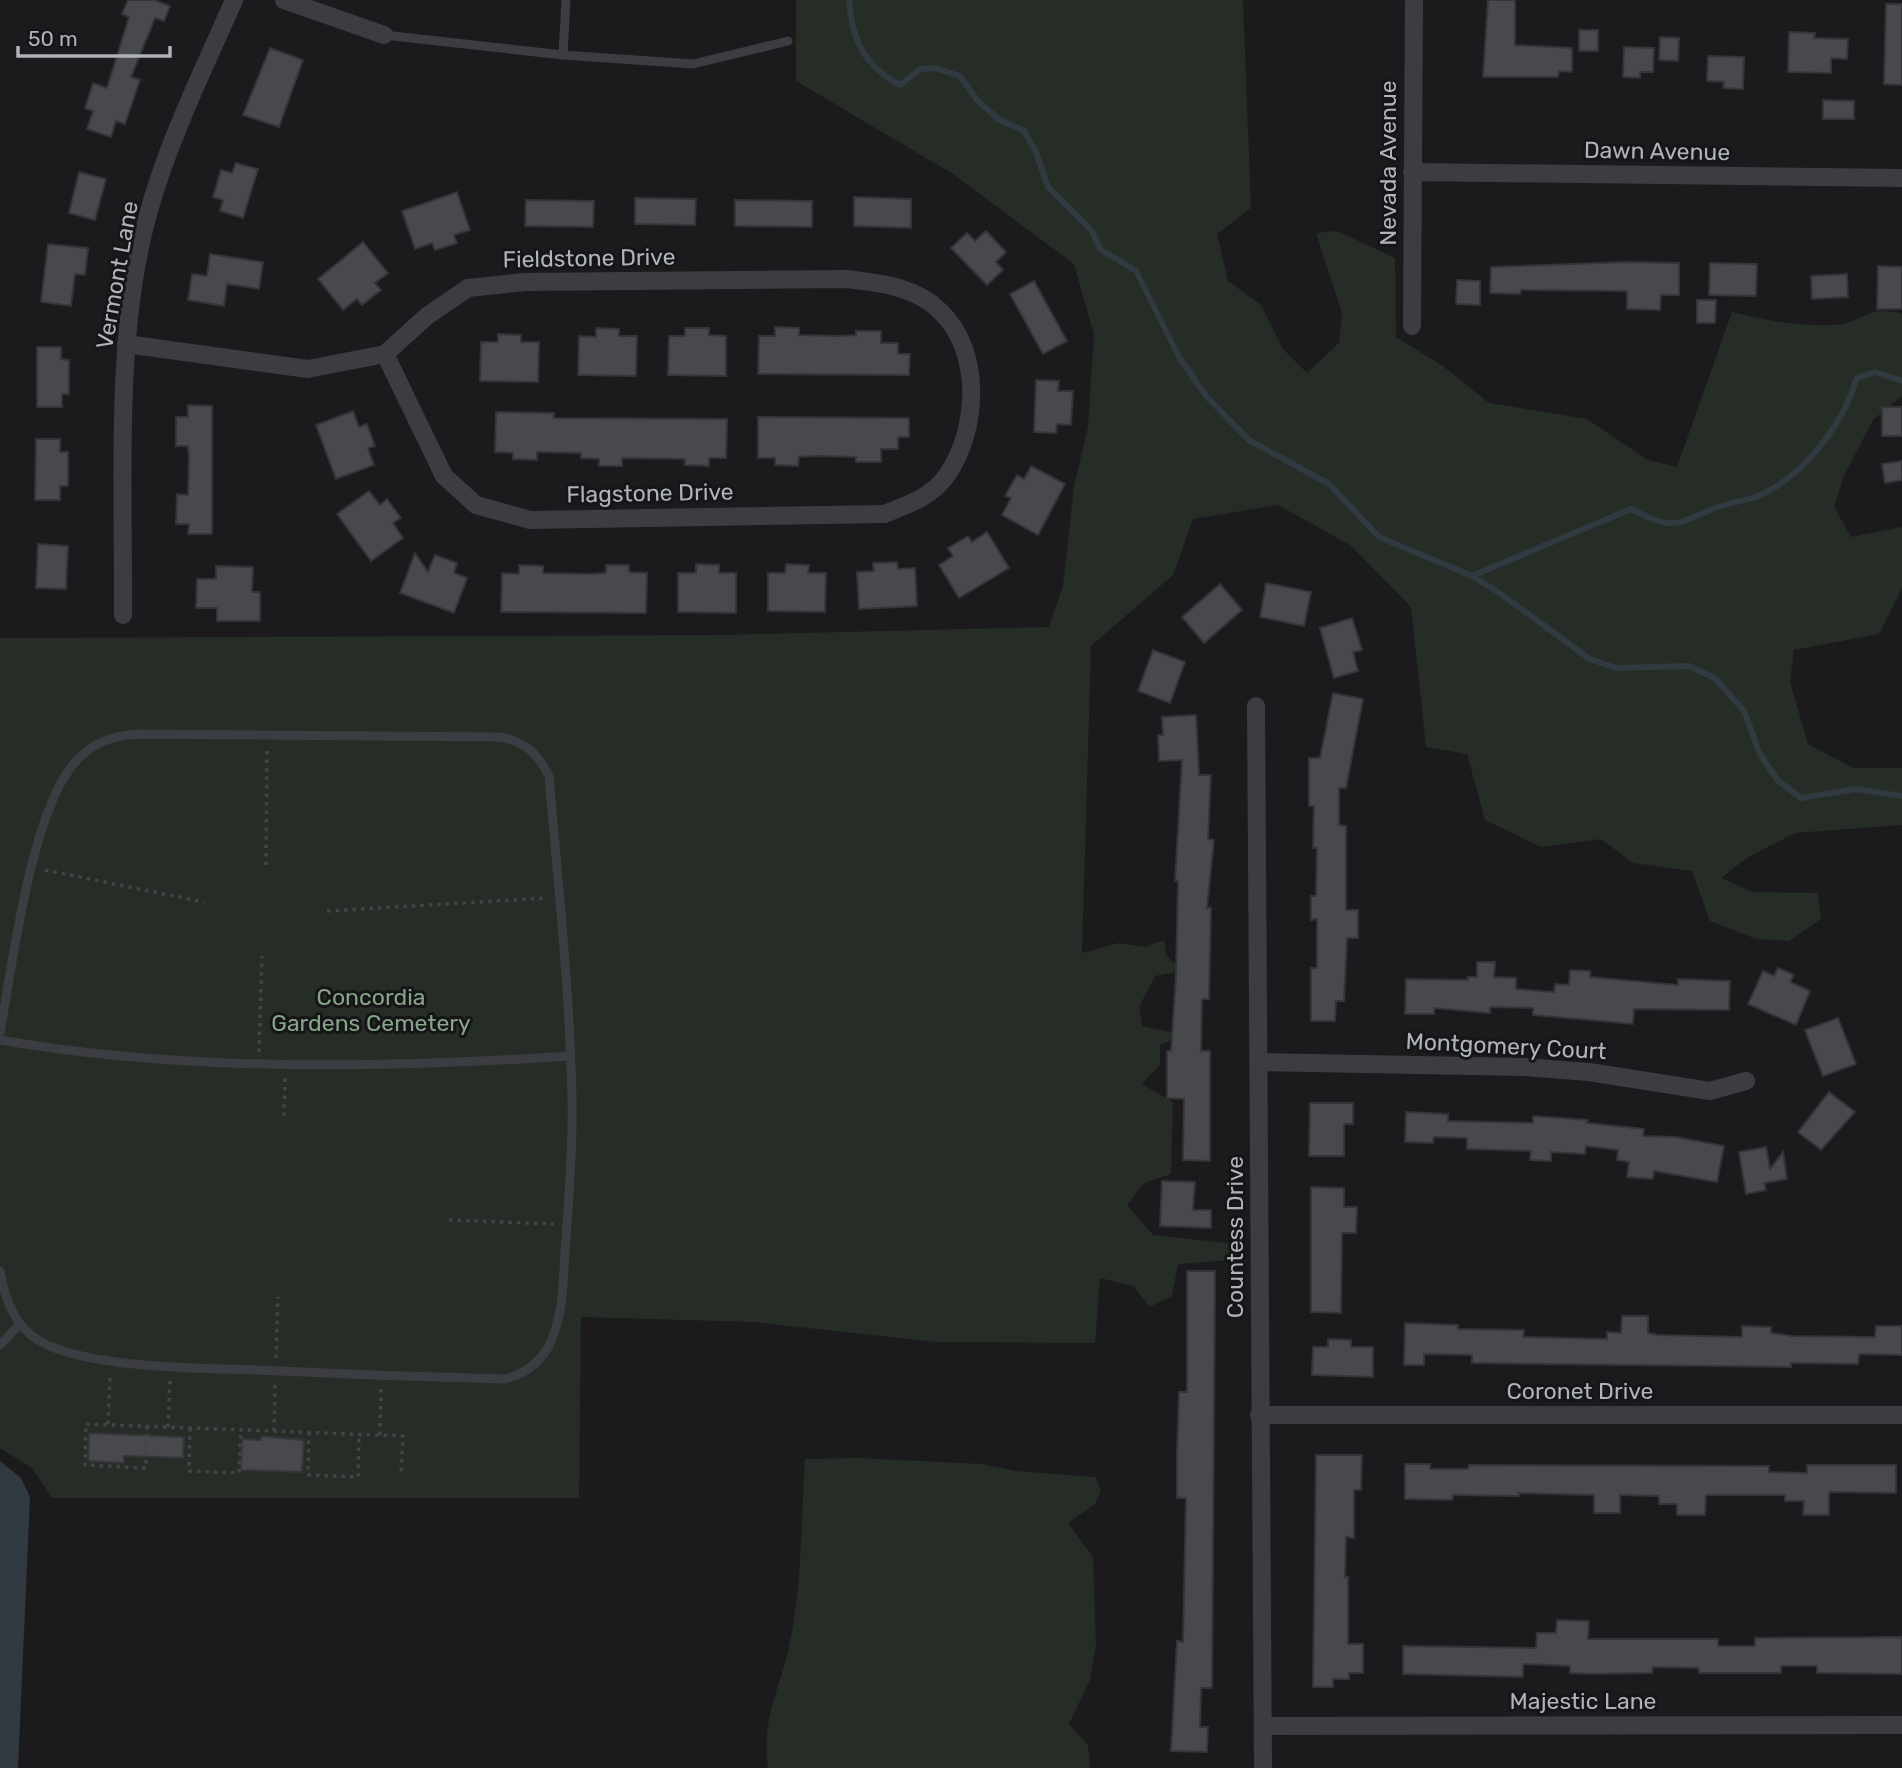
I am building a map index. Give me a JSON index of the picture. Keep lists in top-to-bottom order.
{
  "streets": {
    "street": [
      "Dawn Avenue",
      "Nevada Avenue",
      "Fieldstone Drive",
      "Vermont Lane",
      "Flagstone Drive",
      "Montgomery Court",
      "Countess Drive",
      "Coronet Drive",
      "Majestic Lane"
    ]
  },
  "crossings": [
    ["Dawn Avenue", "Nevada Avenue"],
    ["Fieldstone Drive", "Flagstone Drive"],
    ["Montgomery Court", "Countess Drive"],
    ["Countess Drive", "Coronet Drive"],
    ["Countess Drive", "Majestic Lane"]
  ],
  "parks": ["Concordia Gardens Cemetery"],
  "scale_bar": "50 m"
}
